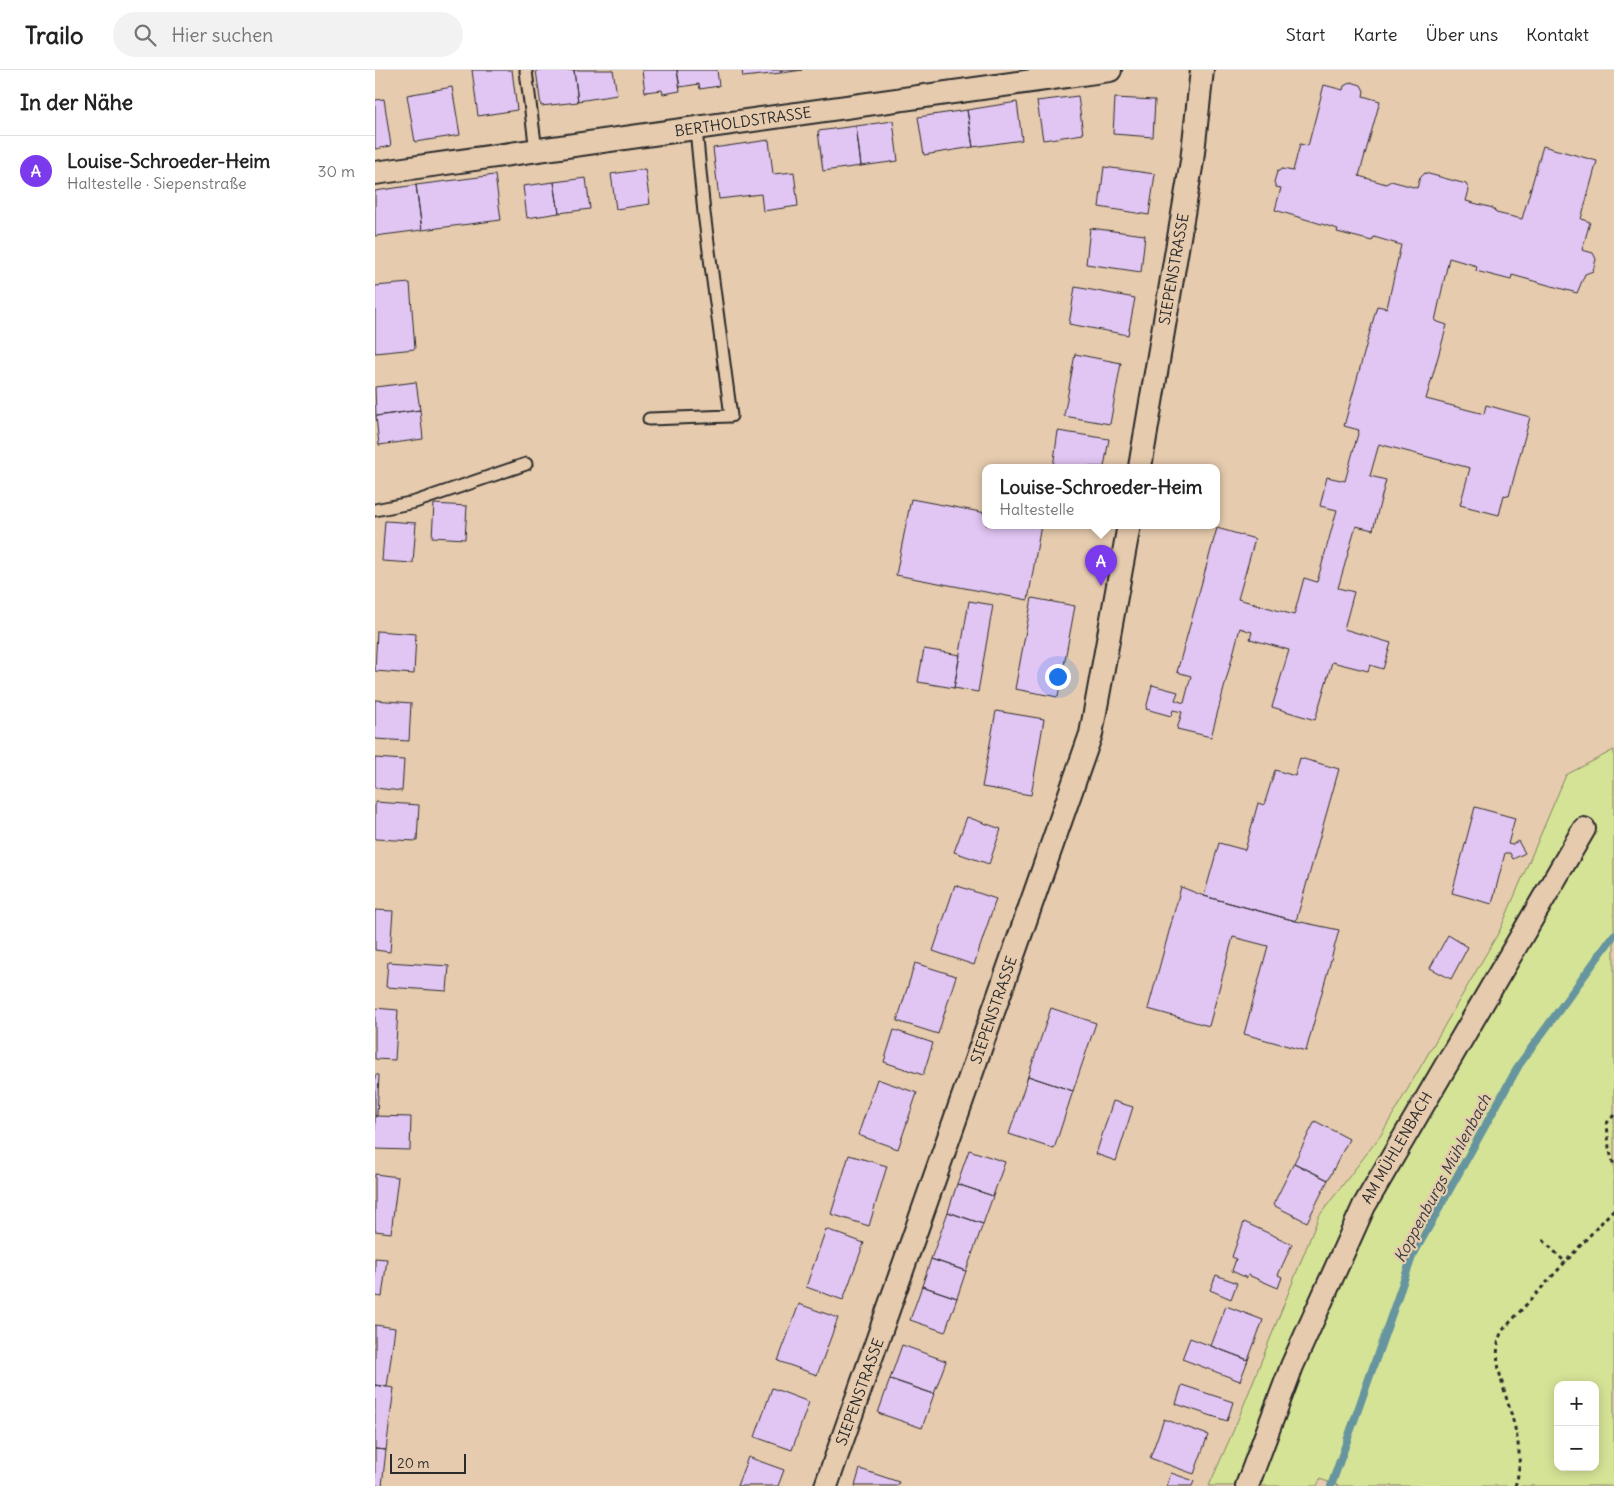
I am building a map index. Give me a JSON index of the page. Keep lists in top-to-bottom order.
{
  "streets": {
    "street": ["BERTHOLDSTRASSE", "SIEPENSTRASSE", "AM MÜHLENBACH"]
  },
  "water": ["Koppenburgs Mühlenbach"],
  "scale_bar": "20 m",
  "page": {
    "header": "Trailo",
    "search": "Hier suchen",
    "nav": [
      "Start",
      "Karte",
      "Über uns",
      "Kontakt"
    ],
    "heading": "In der Nähe",
    "list": [
      {
        "mark": "A",
        "name": "Louise-Schroeder-Heim",
        "note": "Haltestelle · Siepenstraße",
        "value": "30 m"
      }
    ],
    "popup": ["Louise-Schroeder-Heim", "Haltestelle"],
    "pins": "A",
    "map_buttons": ["+", "−"],
    "scale": "20 m"
  }
}
